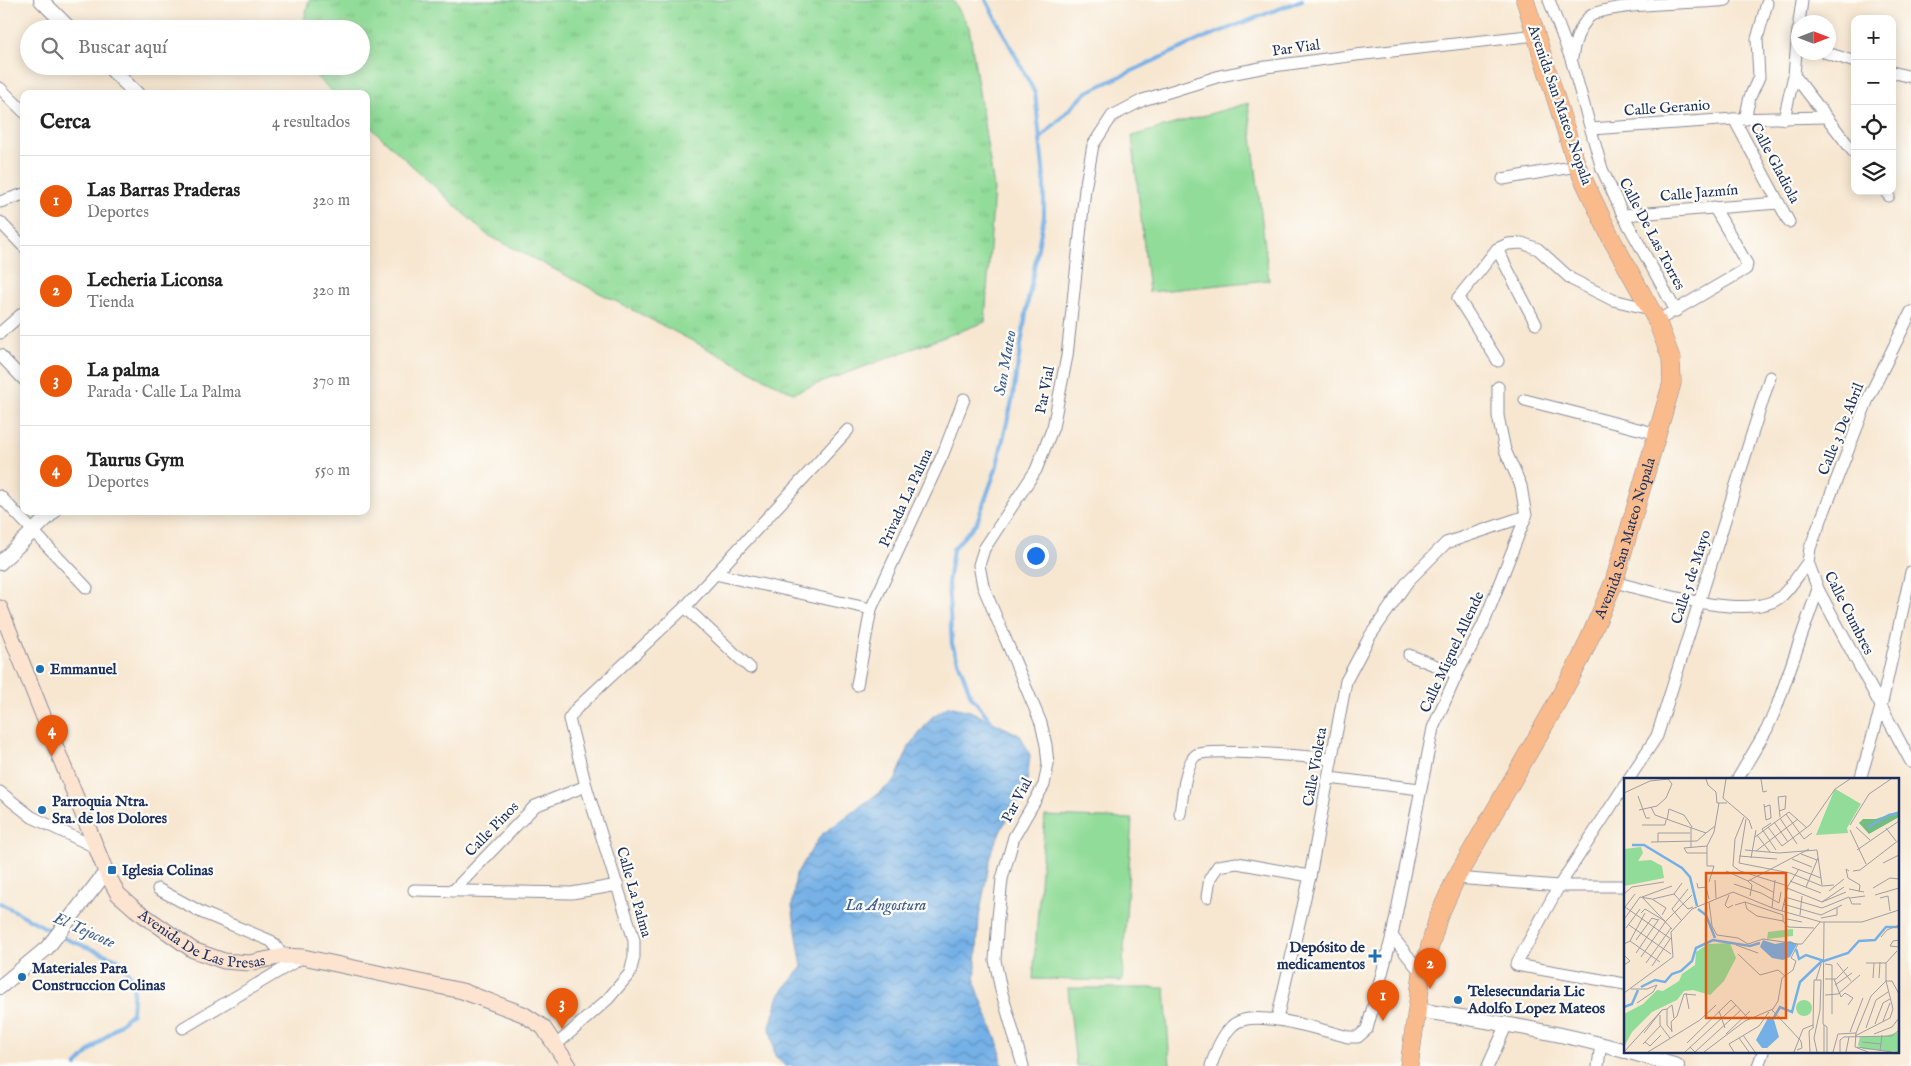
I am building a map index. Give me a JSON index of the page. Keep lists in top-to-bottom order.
{
  "streets": {
    "main road": ["Avenida San Mateo Nopala", "Avenida De Las Presas"],
    "street": [
      "Par Vial",
      "Calle Geranio",
      "Calle Gladiola",
      "Calle Jazmín",
      "Calle De Las Torres",
      "Calle 3 De Abril",
      "Privada La Palma",
      "Calle 5 de Mayo",
      "Calle Cumbres",
      "Calle Miguel Allende",
      "Calle Violeta",
      "Calle Pinos",
      "Calle La Palma"
    ]
  },
  "crossings": [
    ["Par Vial", "Avenida San Mateo Nopala"],
    ["Avenida San Mateo Nopala", "Calle Cumbres"],
    ["Calle Geranio", "Calle Gladiola"],
    ["Calle Geranio", "Calle De Las Torres"],
    ["Calle Gladiola", "Calle Jazmín"],
    ["Calle Jazmín", "Calle De Las Torres"],
    ["Calle 3 De Abril", "Calle Cumbres"],
    ["Calle 5 de Mayo", "Calle Cumbres"],
    ["Calle Miguel Allende", "Calle Violeta"],
    ["Calle Pinos", "Calle La Palma"],
    ["Calle La Palma", "Avenida De Las Presas"]
  ],
  "water": ["San Mateo", "La Angostura", "El Tejocote"],
  "places": {
    "other": [
      "Emmanuel",
      "Parroquia Ntra. Sra. de los Dolores",
      "Materiales Para Construccion Colinas",
      "Telesecundaria Lic Adolfo Lopez Mateos"
    ],
    "transit": ["Iglesia Colinas"],
    "health": ["Depósito de medicamentos"]
  },
  "north": "right",
  "page": {
    "map_buttons": ["+", "−"],
    "search": "Buscar aquí",
    "heading": ["Cerca", "4 resultados"],
    "list": [
      {
        "mark": "1",
        "name": "Las Barras Praderas",
        "note": "Deportes",
        "value": "320 m"
      },
      {
        "mark": "2",
        "name": "Lecheria Liconsa",
        "note": "Tienda",
        "value": "320 m"
      },
      {
        "mark": "3",
        "name": "La palma",
        "note": "Parada · Calle La Palma",
        "value": "370 m"
      },
      {
        "mark": "4",
        "name": "Taurus Gym",
        "note": "Deportes",
        "value": "550 m"
      }
    ],
    "pins": [
      "4",
      "2",
      "1",
      "3"
    ]
  }
}
